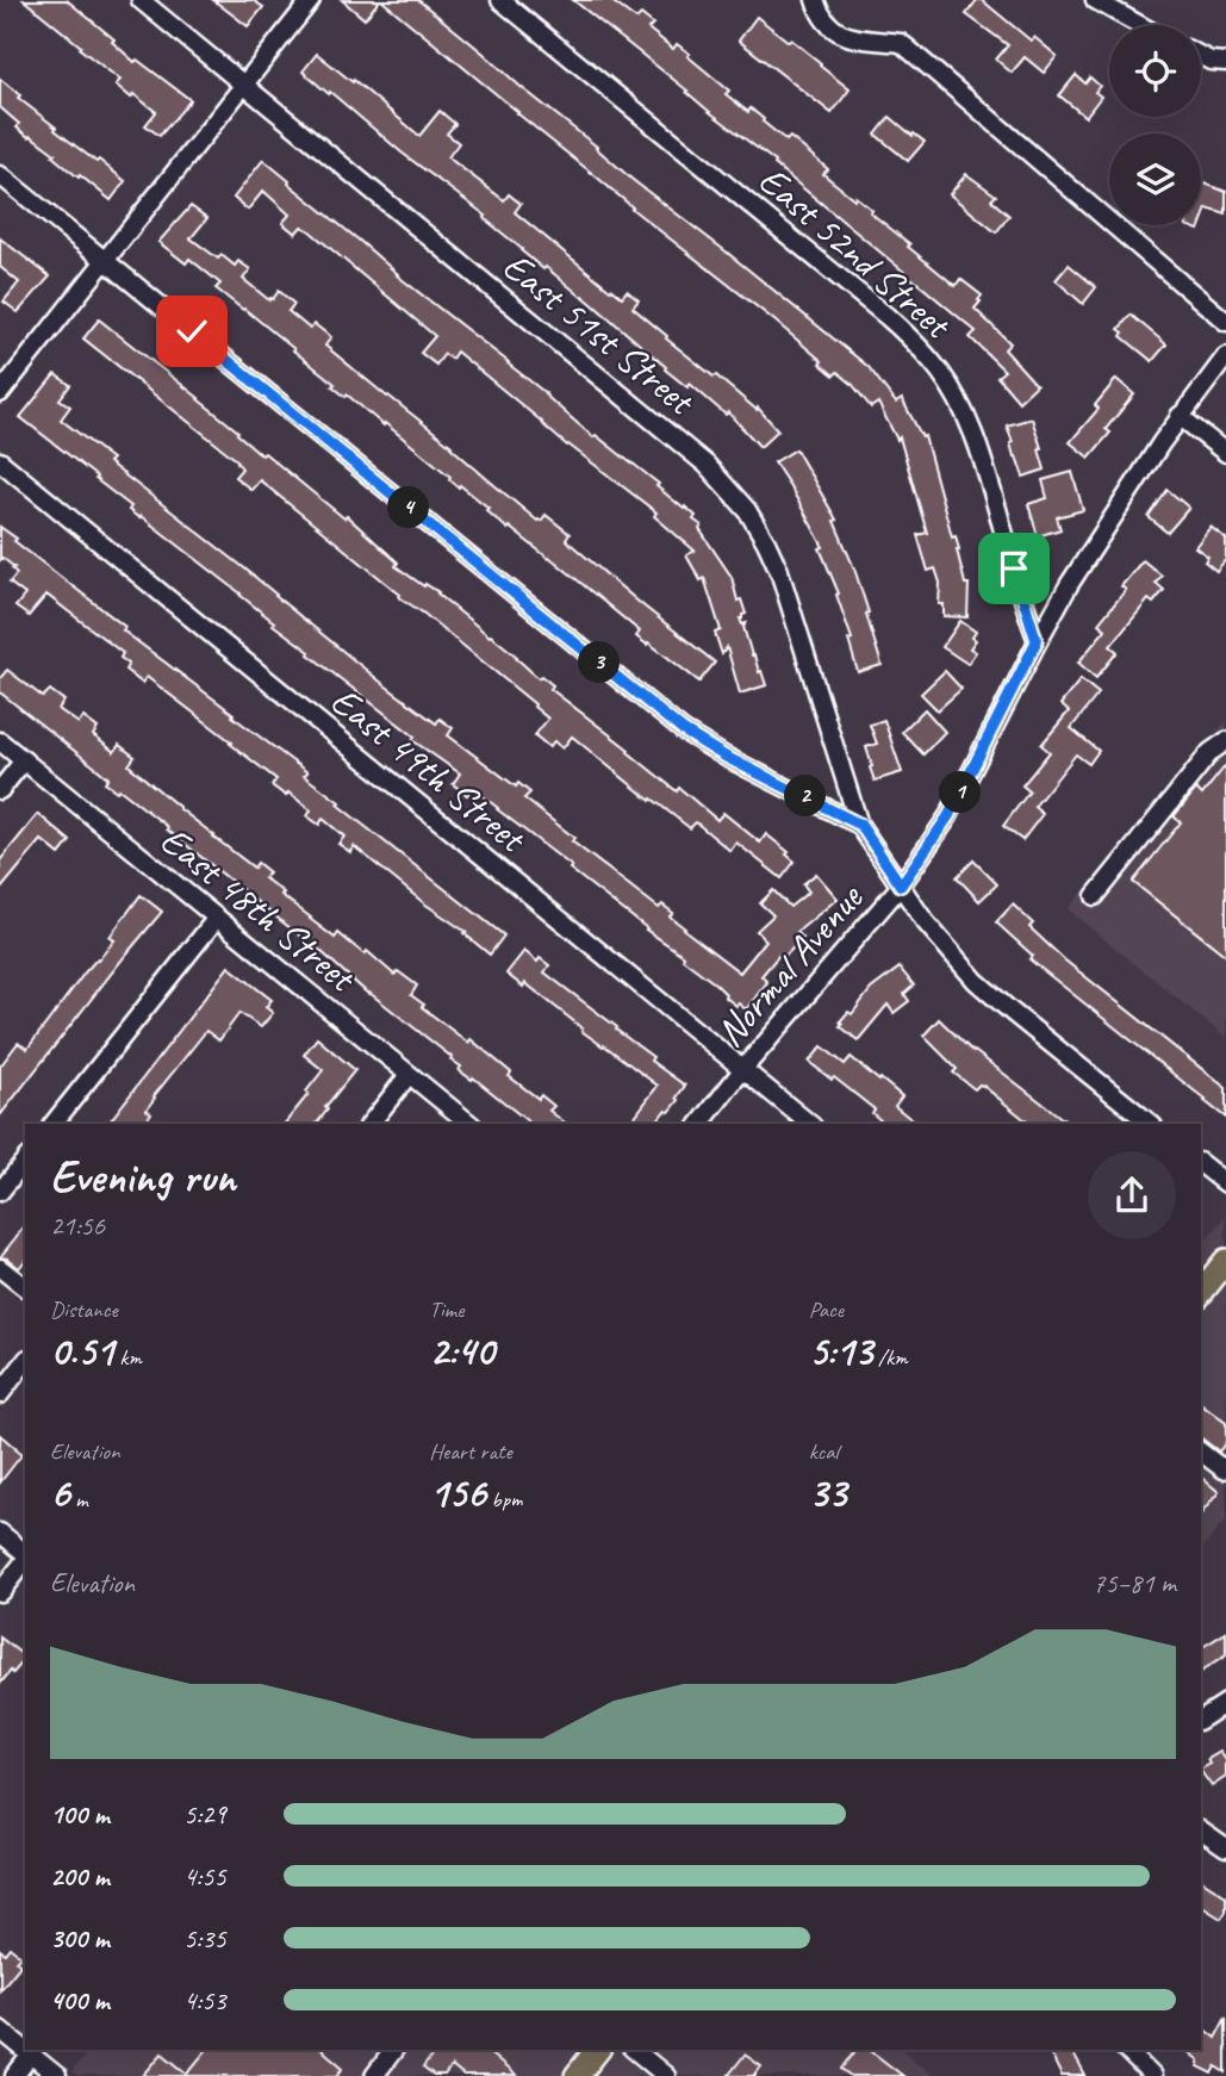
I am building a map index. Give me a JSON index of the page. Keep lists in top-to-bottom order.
{
  "streets": {
    "street": [
      "East 52nd Street",
      "East 51st Street",
      "East 49th Street",
      "East 48th Street",
      "Normal Avenue"
    ]
  },
  "crossings": [
    ["East 52nd Street", "Normal Avenue"],
    ["East 49th Street", "Normal Avenue"]
  ],
  "page": {
    "pins": [
      "4",
      "3",
      "1",
      "2"
    ],
    "heading": ["Evening run", "21:56"],
    "stats": [
      ["Distance", "0.51 km"],
      ["Time", "2:40"],
      ["Pace", "5:13 /km"],
      ["Elevation", "6 m"],
      ["Heart rate", "156 bpm"],
      ["kcal", "33"]
    ],
    "chart": ["Elevation", "75–81 m"],
    "list": [
      {
        "name": "100 m",
        "note": "5:29"
      },
      {
        "name": "200 m",
        "note": "4:55"
      },
      {
        "name": "300 m",
        "note": "5:35"
      },
      {
        "name": "400 m",
        "note": "4:53"
      }
    ]
  }
}
